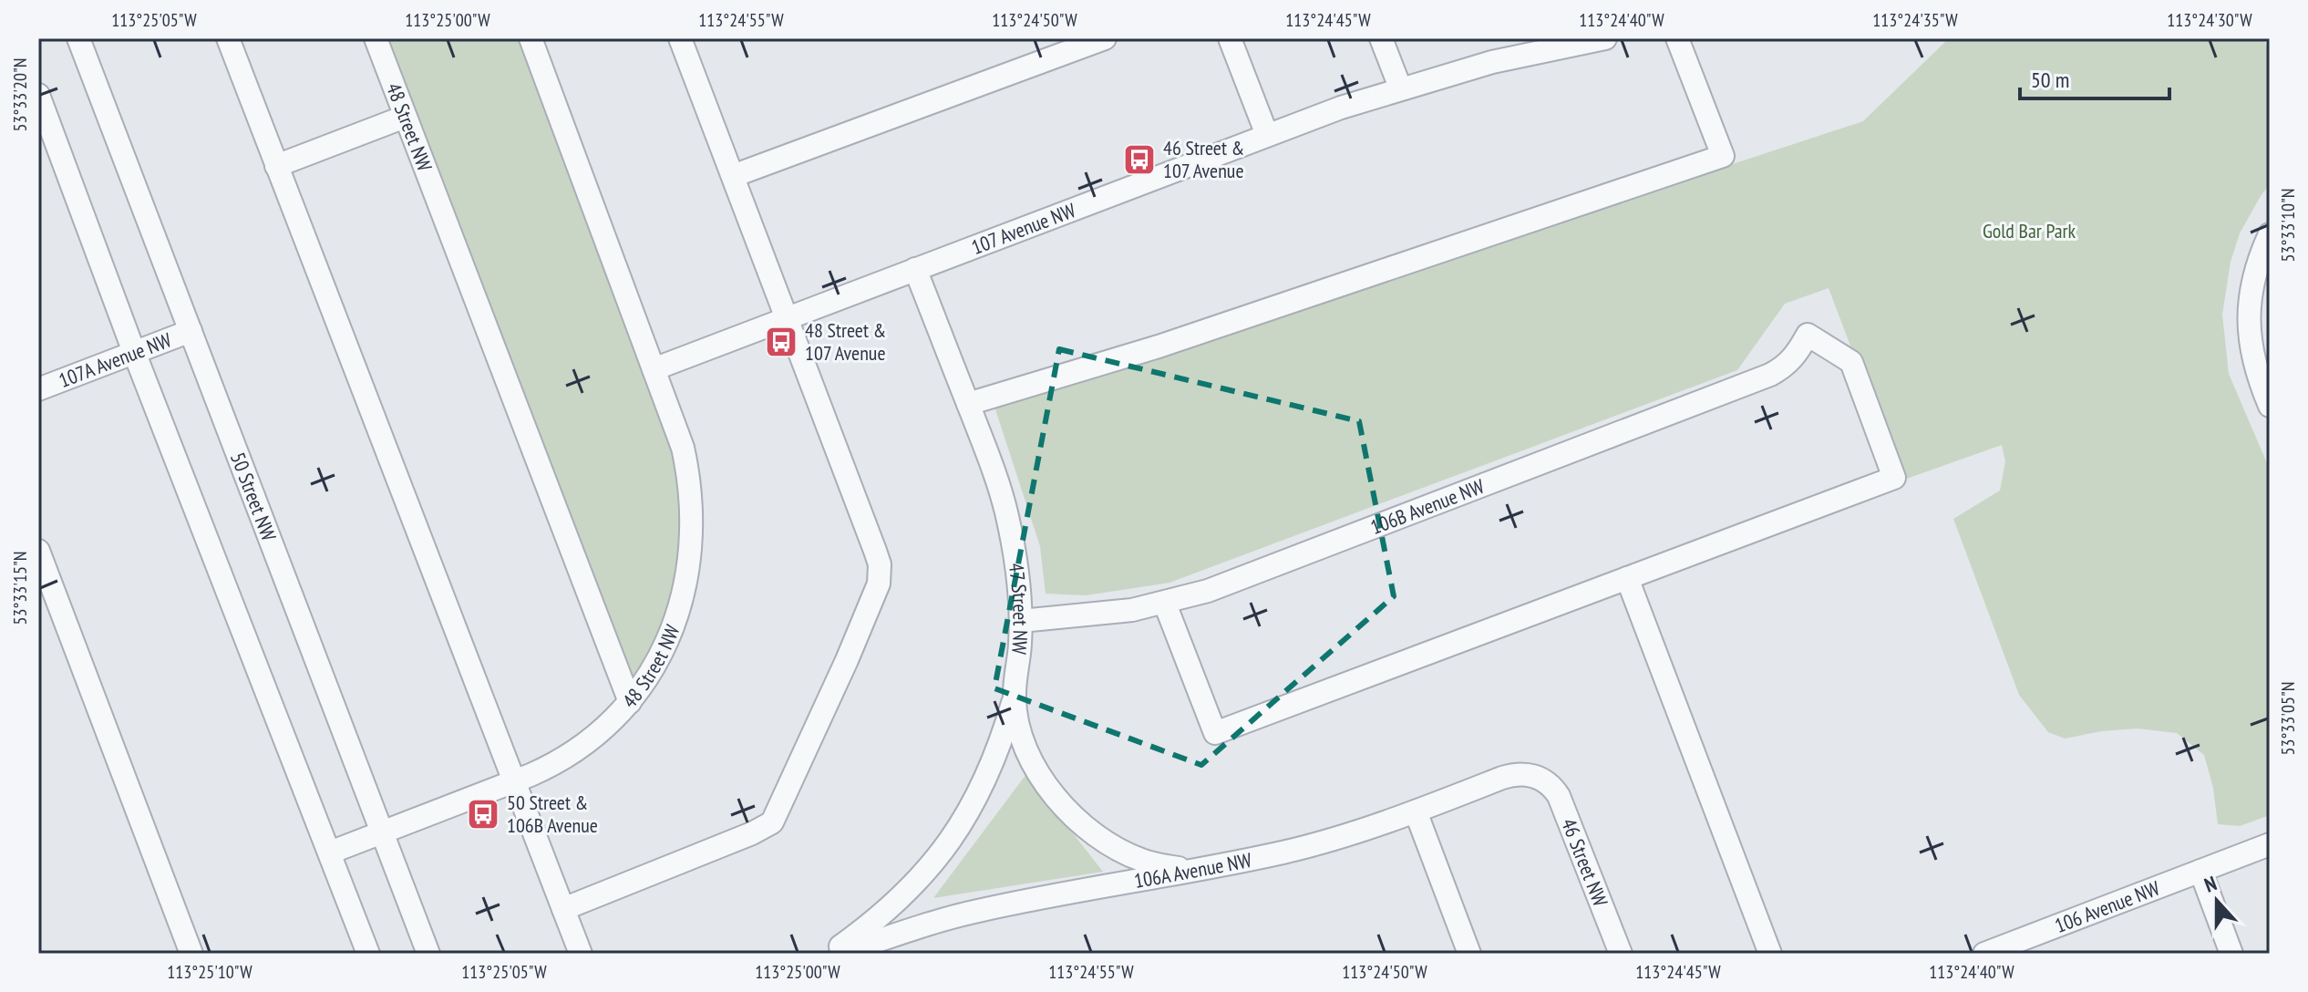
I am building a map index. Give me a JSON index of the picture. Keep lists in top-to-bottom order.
{
  "streets": {
    "street": [
      "48 Street NW",
      "107 Avenue NW",
      "107A Avenue NW",
      "50 Street NW",
      "106B Avenue NW",
      "47 Street NW",
      "46 Street NW",
      "106A Avenue NW",
      "106 Avenue NW"
    ]
  },
  "crossings": [
    ["48 Street NW", "107 Avenue NW"],
    ["107 Avenue NW", "47 Street NW"],
    ["107A Avenue NW", "50 Street NW"],
    ["106B Avenue NW", "47 Street NW"],
    ["47 Street NW", "106A Avenue NW"],
    ["46 Street NW", "106A Avenue NW"]
  ],
  "parks": ["Gold Bar Park"],
  "places": {
    "bus stop": ["46 Street & 107 Avenue", "48 Street & 107 Avenue", "50 Street & 106B Avenue"]
  },
  "scale_bar": "50 m",
  "north": "top",
  "coordinates": [
    "113°25'05\"W",
    "113°25'00\"W",
    "113°24'55\"W",
    "113°24'50\"W",
    "113°24'45\"W",
    "113°24'40\"W",
    "113°24'35\"W",
    "113°24'30\"W",
    "53°33'20\"N",
    "53°33'10\"N",
    "53°33'15\"N",
    "53°33'05\"N",
    "113°25'10\"W"
  ]
}
